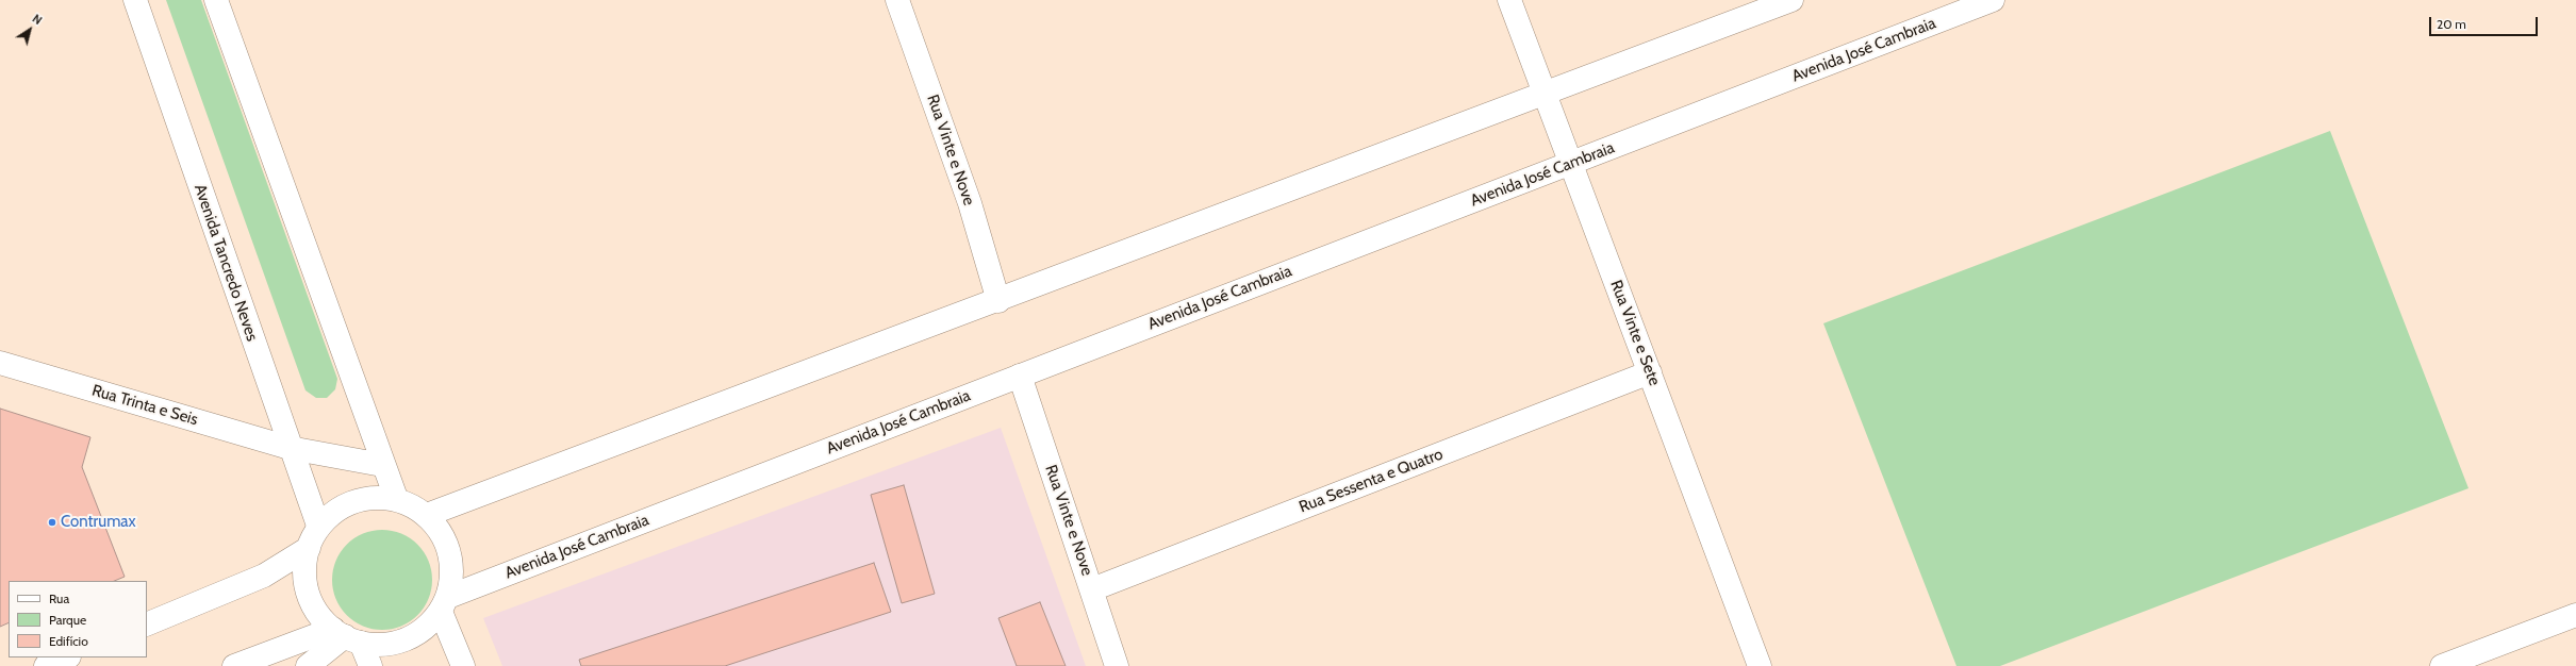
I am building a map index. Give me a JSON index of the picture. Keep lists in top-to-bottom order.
{
  "streets": {
    "main road": [
      "Avenida José Cambraia",
      "Rua Vinte e Nove",
      "Avenida Tancredo Neves",
      "Rua Vinte e Sete",
      "Rua Trinta e Seis",
      "Rua Sessenta e Quatro"
    ]
  },
  "crossings": [
    ["Avenida José Cambraia", "Rua Vinte e Nove"],
    ["Avenida José Cambraia", "Avenida Tancredo Neves"],
    ["Avenida José Cambraia", "Rua Vinte e Sete"],
    ["Rua Vinte e Nove", "Rua Sessenta e Quatro"],
    ["Avenida Tancredo Neves", "Rua Trinta e Seis"],
    ["Rua Vinte e Sete", "Rua Sessenta e Quatro"]
  ],
  "places": ["Contrumax"],
  "legend": ["Rua", "Parque", "Edifício"],
  "scale_bar": "20 m",
  "north": "top right"
}
